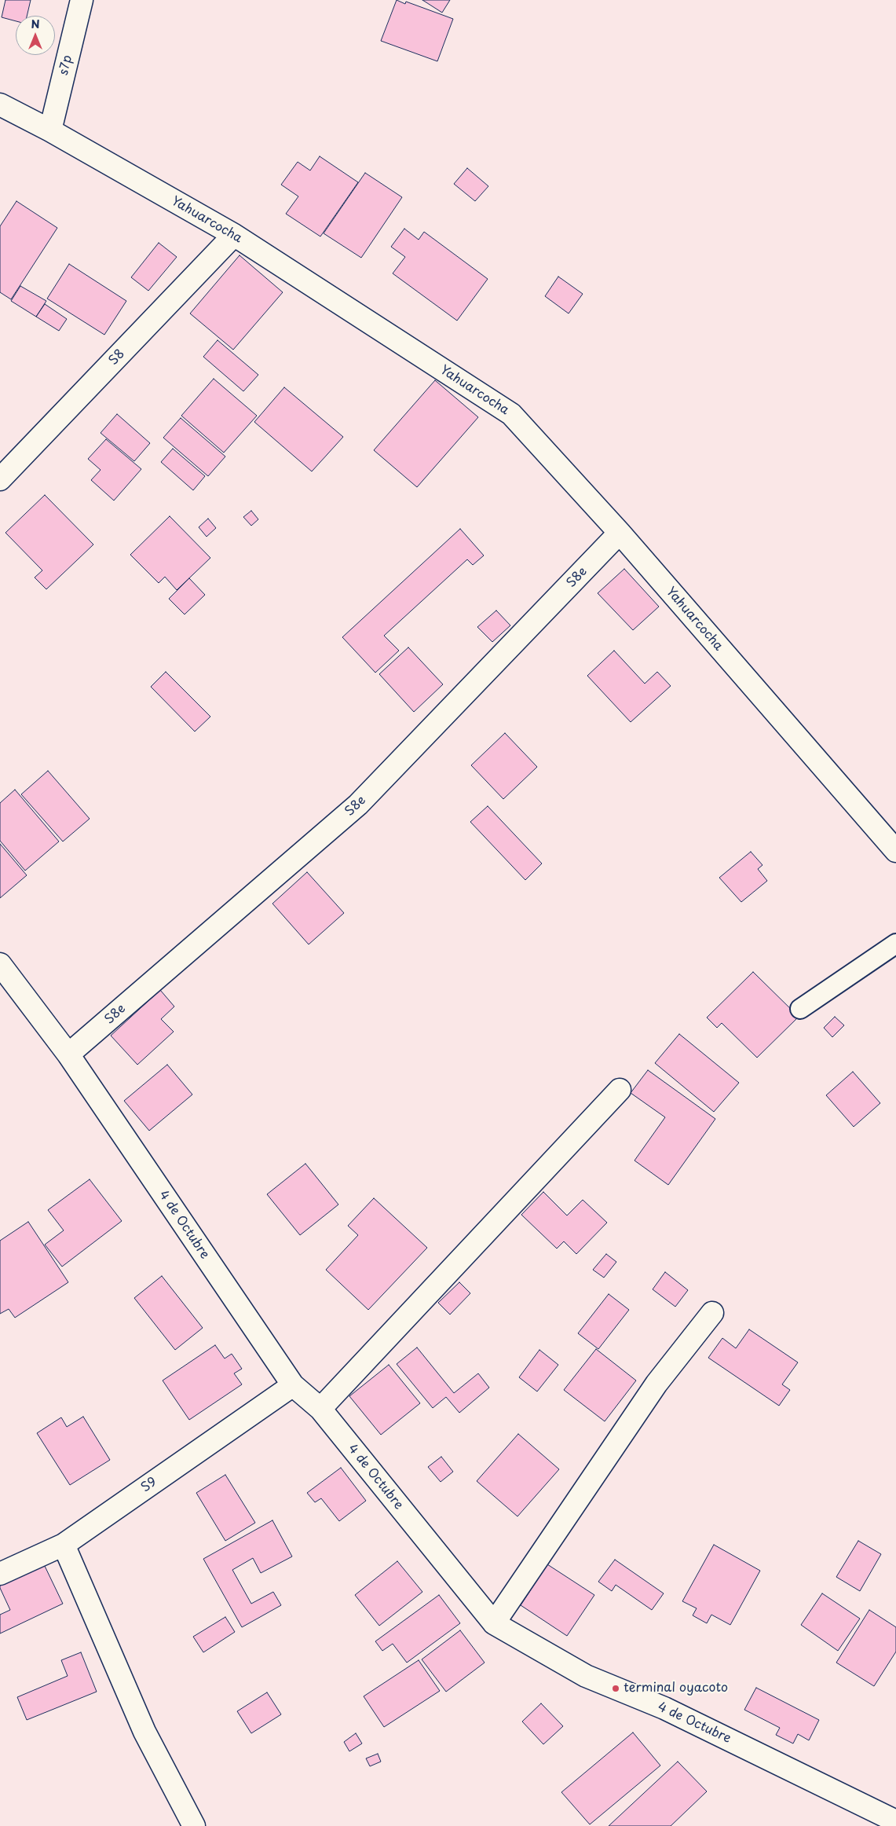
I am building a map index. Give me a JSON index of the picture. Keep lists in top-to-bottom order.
{
  "streets": {
    "street": [
      "s7p",
      "Yahuarcocha",
      "S8",
      "S8e",
      "4 de Octubre",
      "S9"
    ]
  },
  "crossings": [
    ["s7p", "Yahuarcocha"],
    ["Yahuarcocha", "S8"],
    ["Yahuarcocha", "S8e"],
    ["S8e", "4 de Octubre"],
    ["4 de Octubre", "S9"]
  ],
  "places": ["terminal oyacoto"],
  "north": "top"
}
